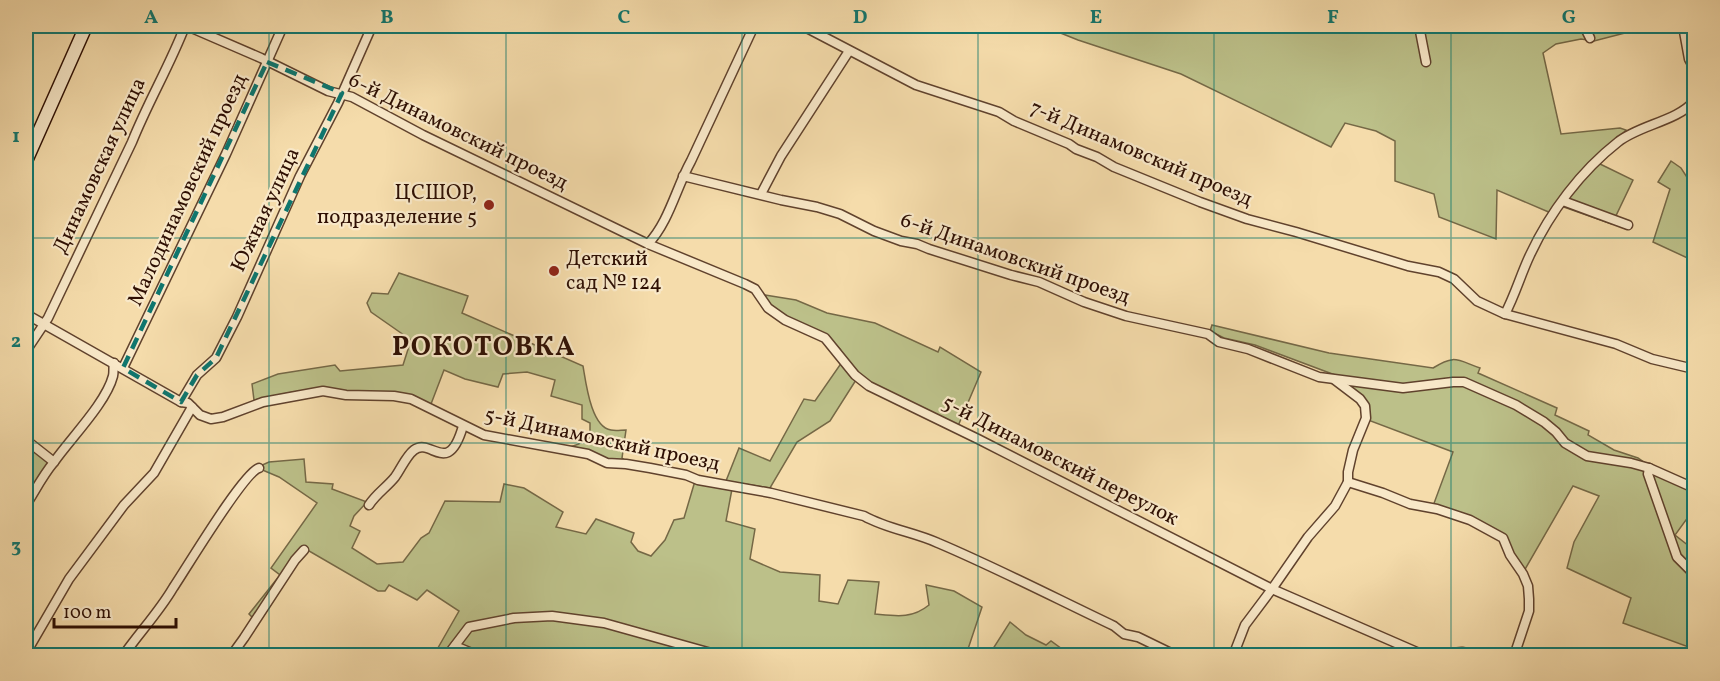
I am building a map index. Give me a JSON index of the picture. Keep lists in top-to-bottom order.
{
  "streets": {
    "street": [
      "6-й Динамовский проезд",
      "7-й Динамовский проезд",
      "Динамовская улица",
      "Малодинамовский проезд",
      "Южная улица",
      "5-й Динамовский проезд",
      "5-й Динамовский переулок"
    ]
  },
  "crossings": [
    ["6-й Динамовский проезд", "Динамовская улица"],
    ["6-й Динамовский проезд", "Малодинамовский проезд"],
    ["6-й Динамовский проезд", "Южная улица"],
    ["6-й Динамовский проезд", "5-й Динамовский переулок"],
    ["Динамовская улица", "5-й Динамовский проезд"],
    ["Малодинамовский проезд", "5-й Динамовский проезд"],
    ["Южная улица", "5-й Динамовский проезд"]
  ],
  "districts": ["РОКОТОВКА"],
  "places": ["ЦСШОР, подразделение 5", "Детский сад № 124"],
  "scale_bar": "100 m",
  "grid": {
    "columns": [
      "A",
      "B",
      "C",
      "D",
      "E",
      "F",
      "G"
    ],
    "rows": ["1", "2", "3"]
  }
}
